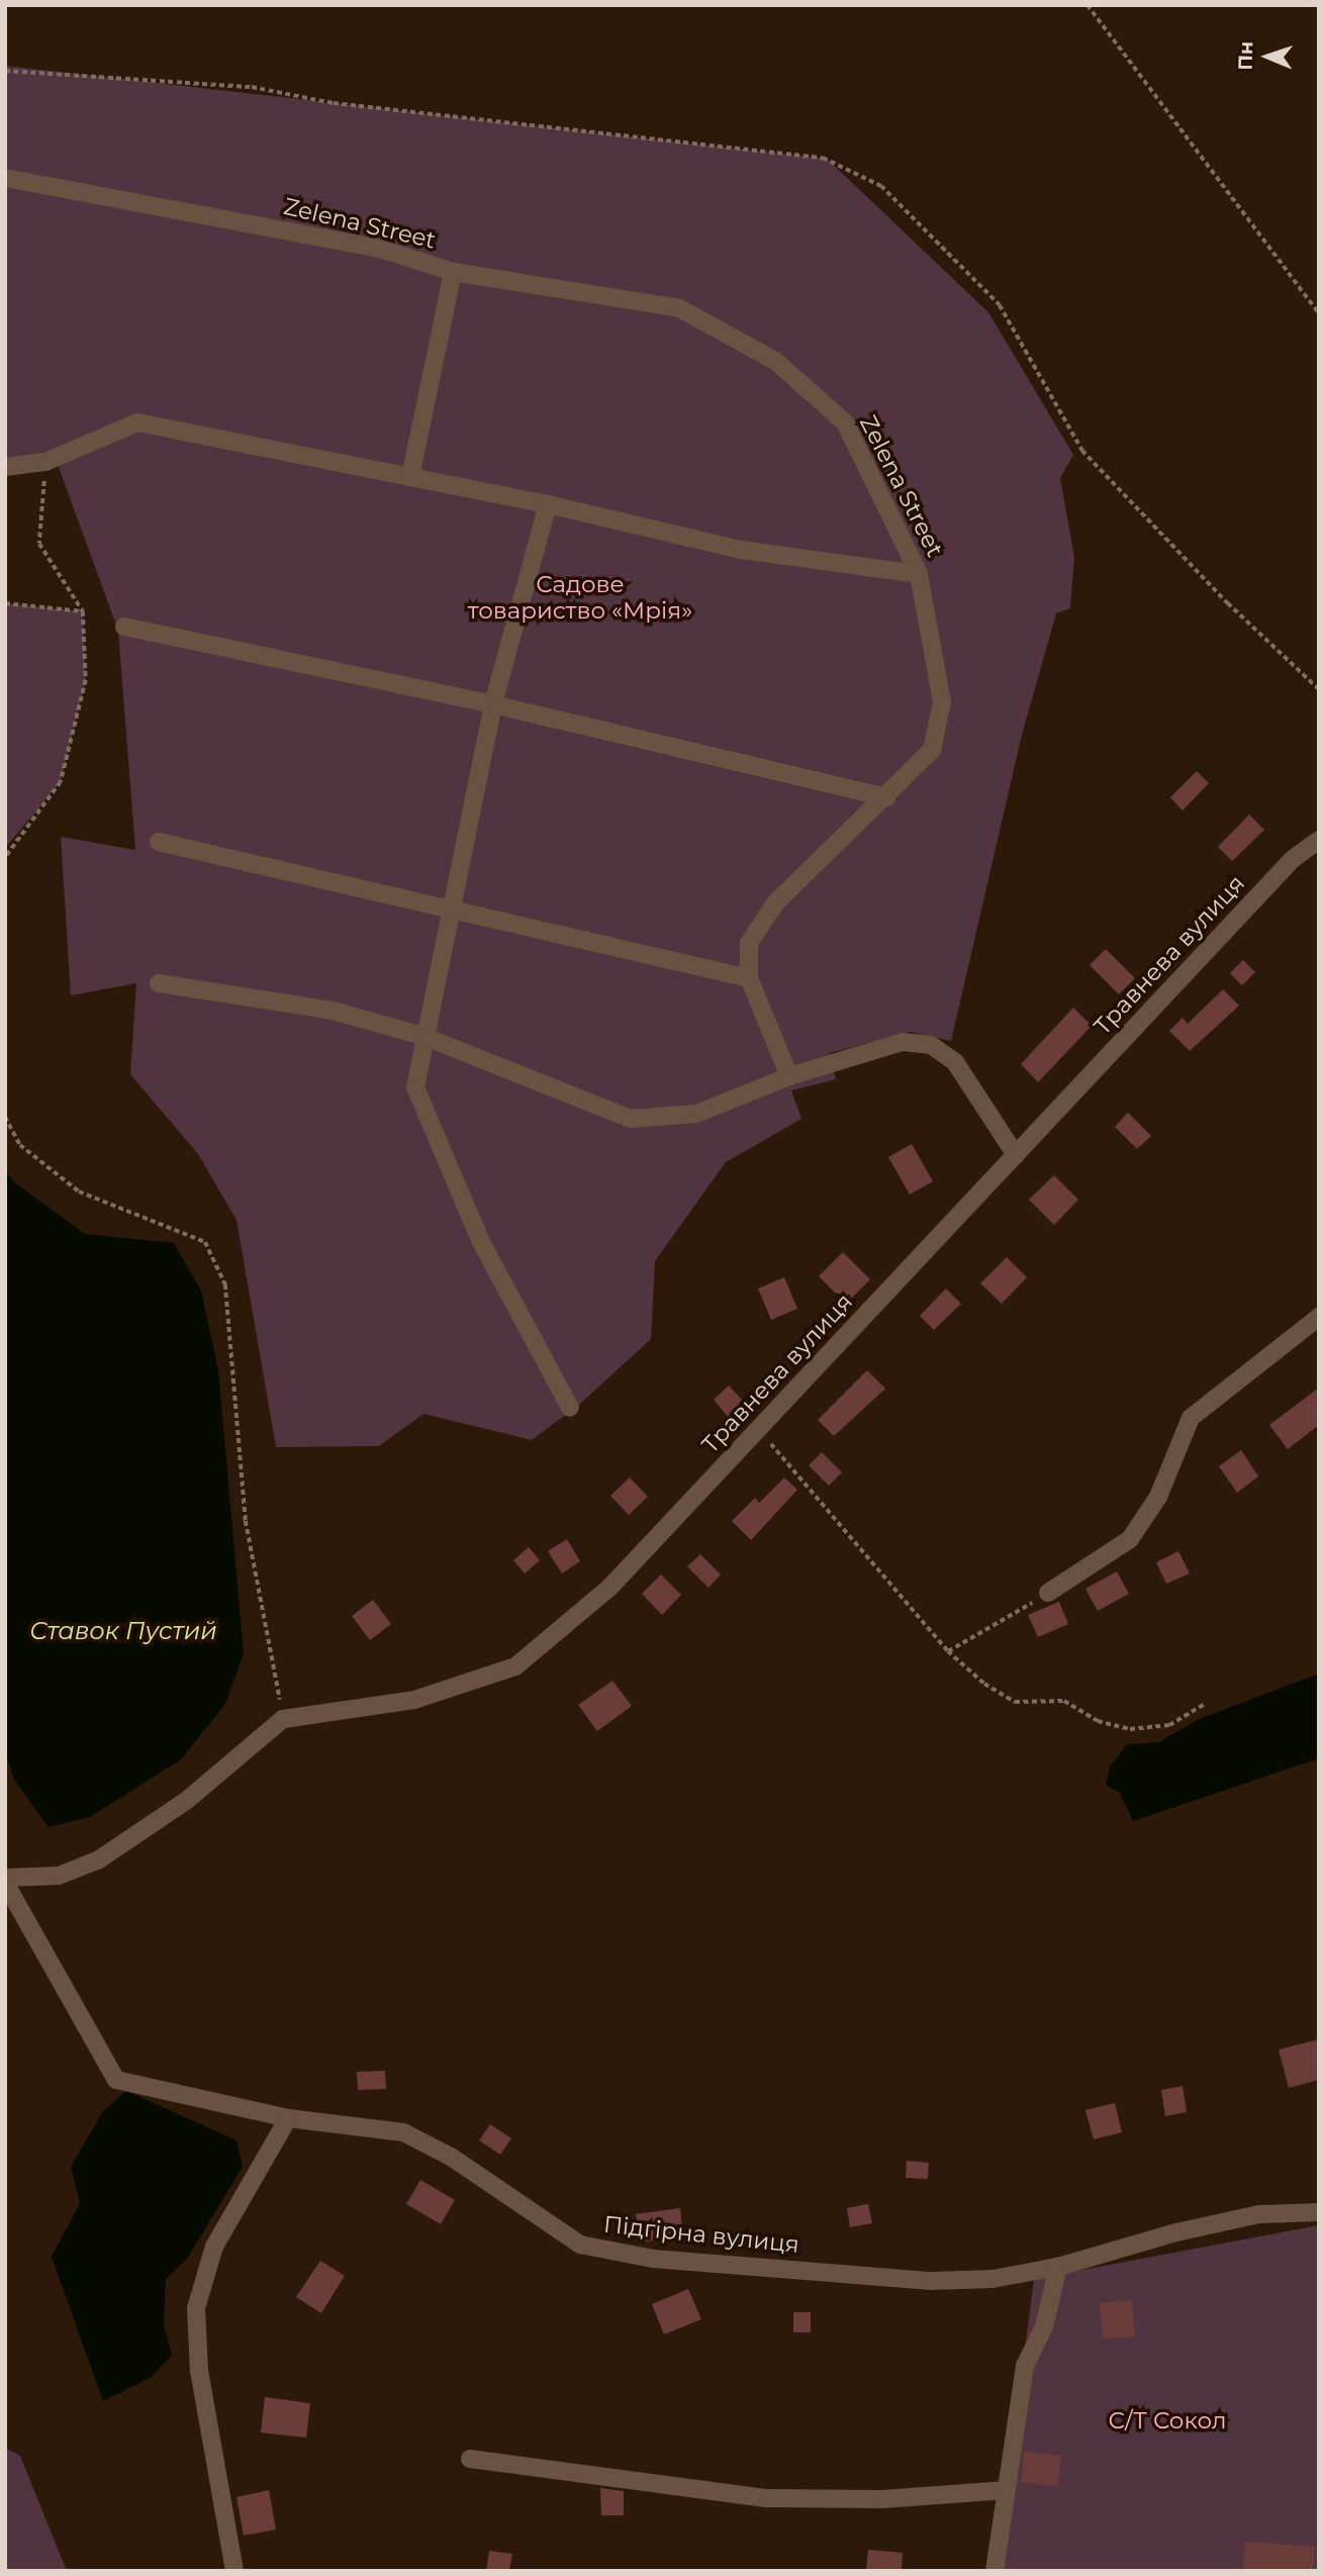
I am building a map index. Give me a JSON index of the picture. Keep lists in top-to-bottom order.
{
  "streets": {
    "street": ["Zelena Street", "Травнева вулиця", "Підгірна вулиця"]
  },
  "water": ["Ставок Пустий"],
  "parks": ["Садове товариство «Мрія»", "С/Т Сокол"],
  "north": "left"
}
